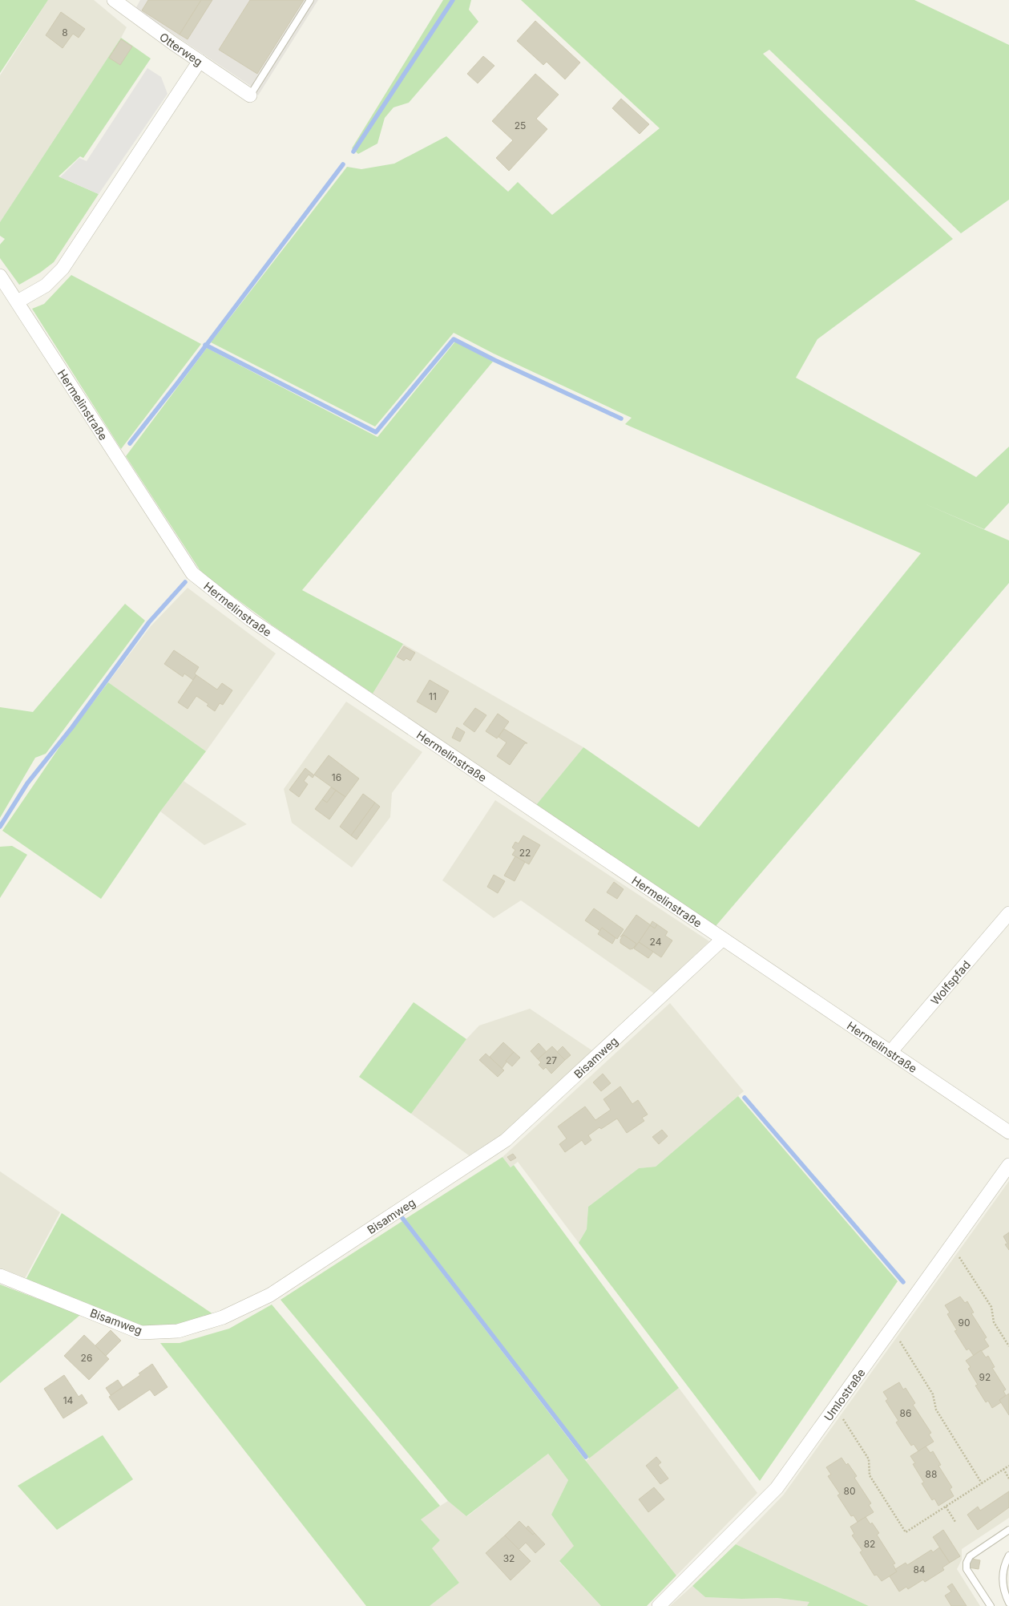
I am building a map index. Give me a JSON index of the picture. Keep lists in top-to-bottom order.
{
  "streets": {
    "street": [
      "Otterweg",
      "Hermelinstraße",
      "Wolfspfad",
      "Bisamweg",
      "Umlostraße"
    ]
  },
  "crossings": [
    ["Hermelinstraße", "Wolfspfad"],
    ["Hermelinstraße", "Bisamweg"]
  ],
  "house_numbers": [
    "8",
    "25",
    "11",
    "16",
    "22",
    "24",
    "27",
    "90",
    "26",
    "92",
    "14",
    "86",
    "88",
    "80",
    "82",
    "32",
    "84"
  ]
}
